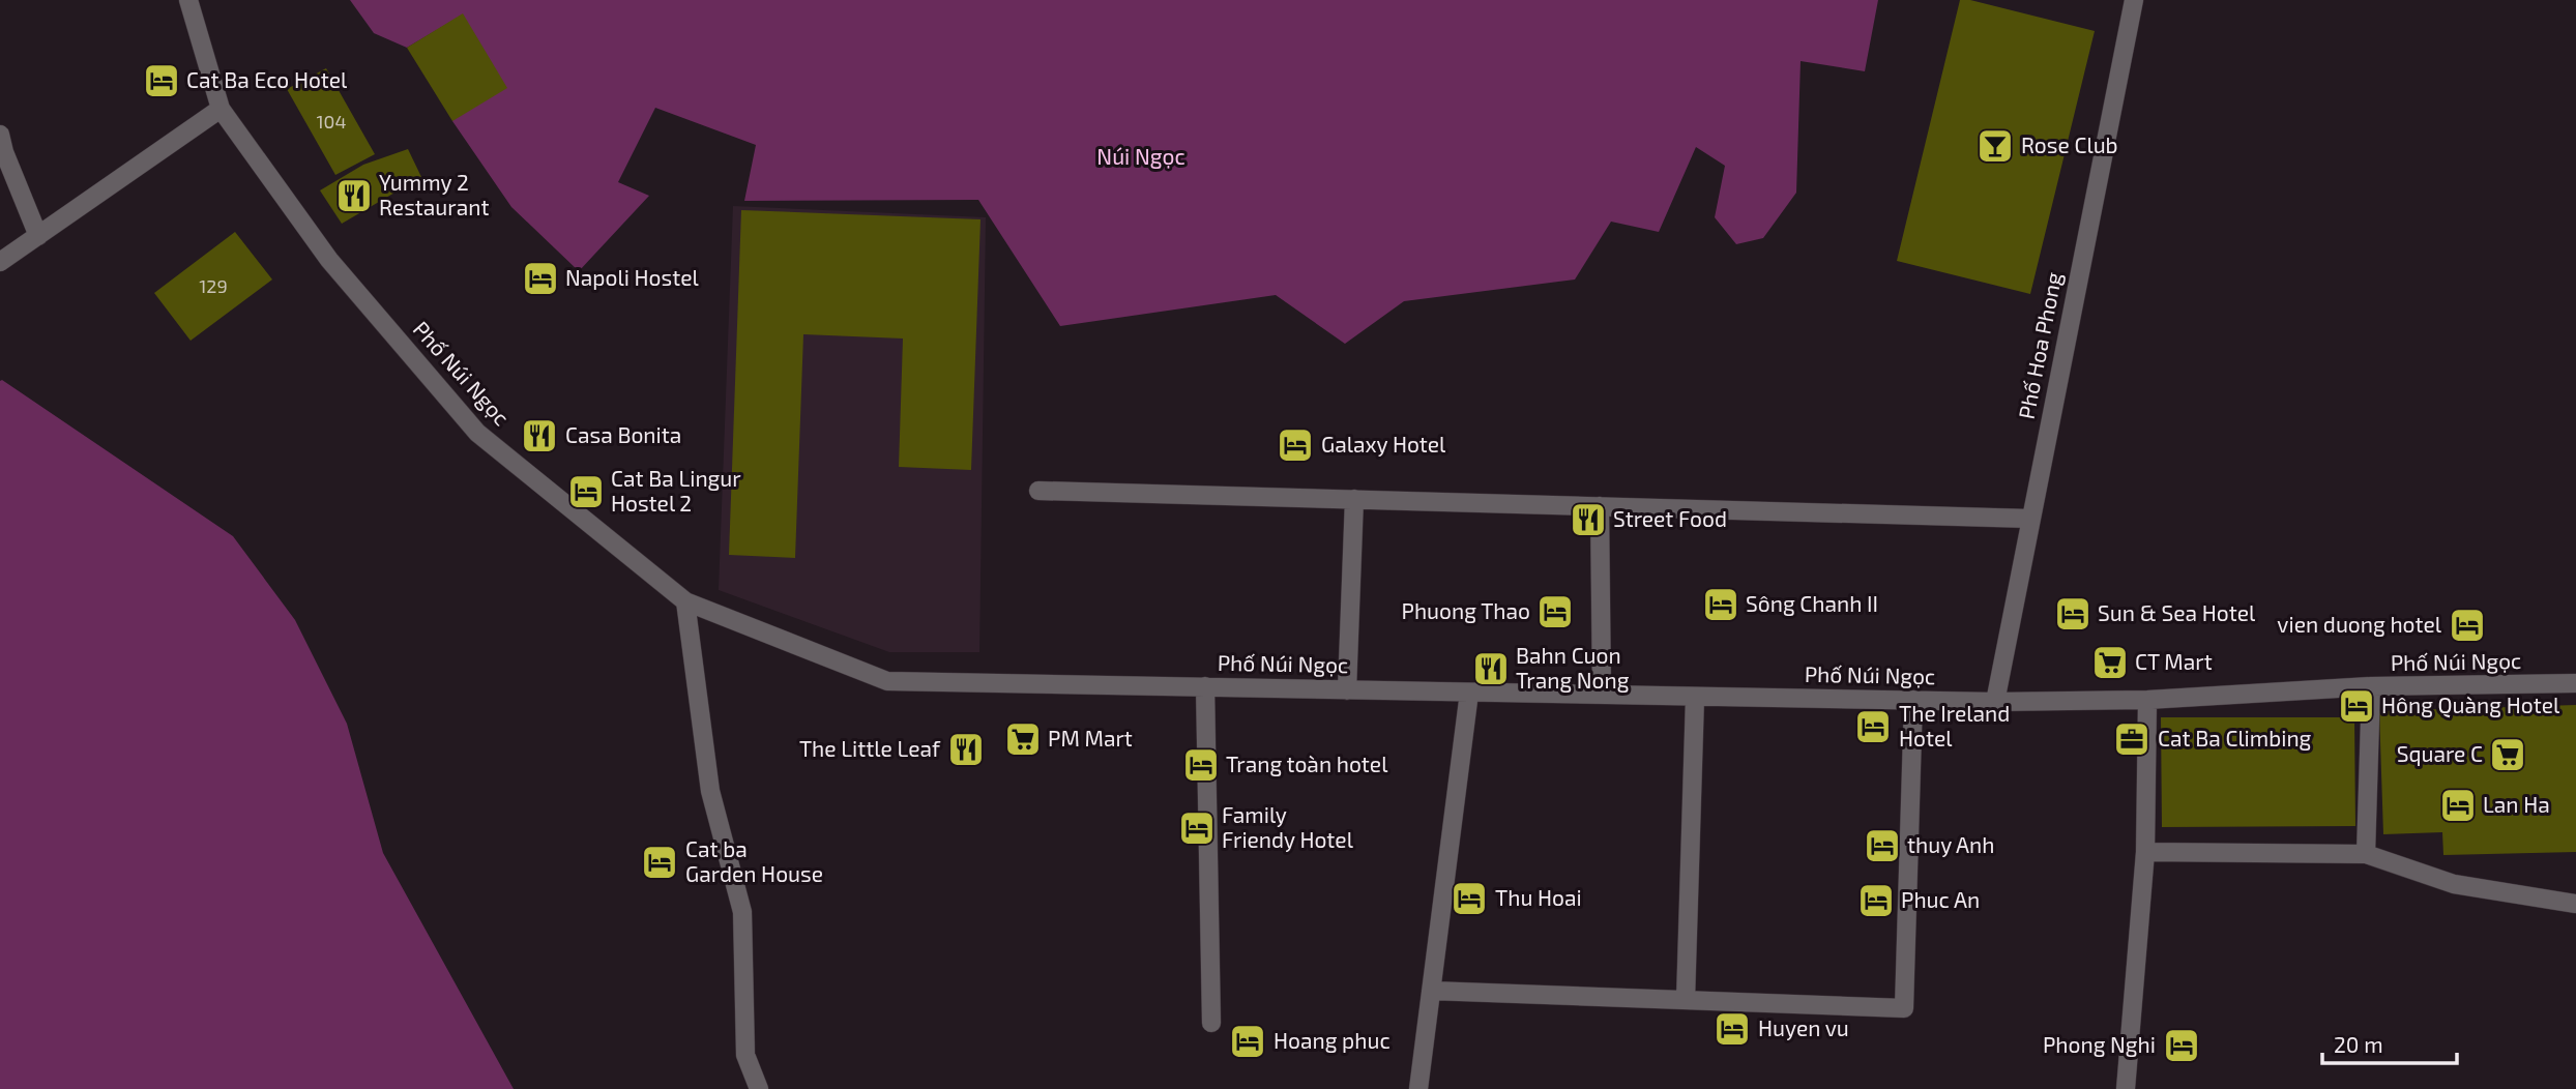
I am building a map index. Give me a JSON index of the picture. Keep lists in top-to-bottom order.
{
  "streets": {
    "street": ["Phố Hoa Phong", "Phố Núi Ngọc"]
  },
  "crossings": [
    ["Phố Hoa Phong", "Phố Núi Ngọc"]
  ],
  "parks": ["Núi Ngọc"],
  "places": {
    "hotel": [
      "Cat Ba Eco Hotel",
      "Napoli Hostel",
      "Galaxy Hotel",
      "Cat Ba Lingur Hostel 2",
      "Sông Chanh II",
      "Phuong Thao",
      "Sun & Sea Hotel",
      "vien duong hotel",
      "Hông Quàng Hotel",
      "The Ireland Hotel",
      "Trang toàn hotel",
      "Lan Ha",
      "Family Friendy Hotel",
      "thuy Anh",
      "Cat ba Garden House",
      "Thu Hoai",
      "Phuc An",
      "Huyen vu",
      "Hoang phuc",
      "Phong Nghi"
    ],
    "bar": ["Rose Club"],
    "restaurant": [
      "Yummy 2 Restaurant",
      "Casa Bonita",
      "Street Food",
      "Bahn Cuon Trang Nong",
      "The Little Leaf"
    ],
    "supermarket": ["CT Mart", "PM Mart", "Square C"],
    "office": ["Cat Ba Climbing"]
  },
  "house_numbers": ["104", "129"],
  "scale_bar": "20 m"
}
